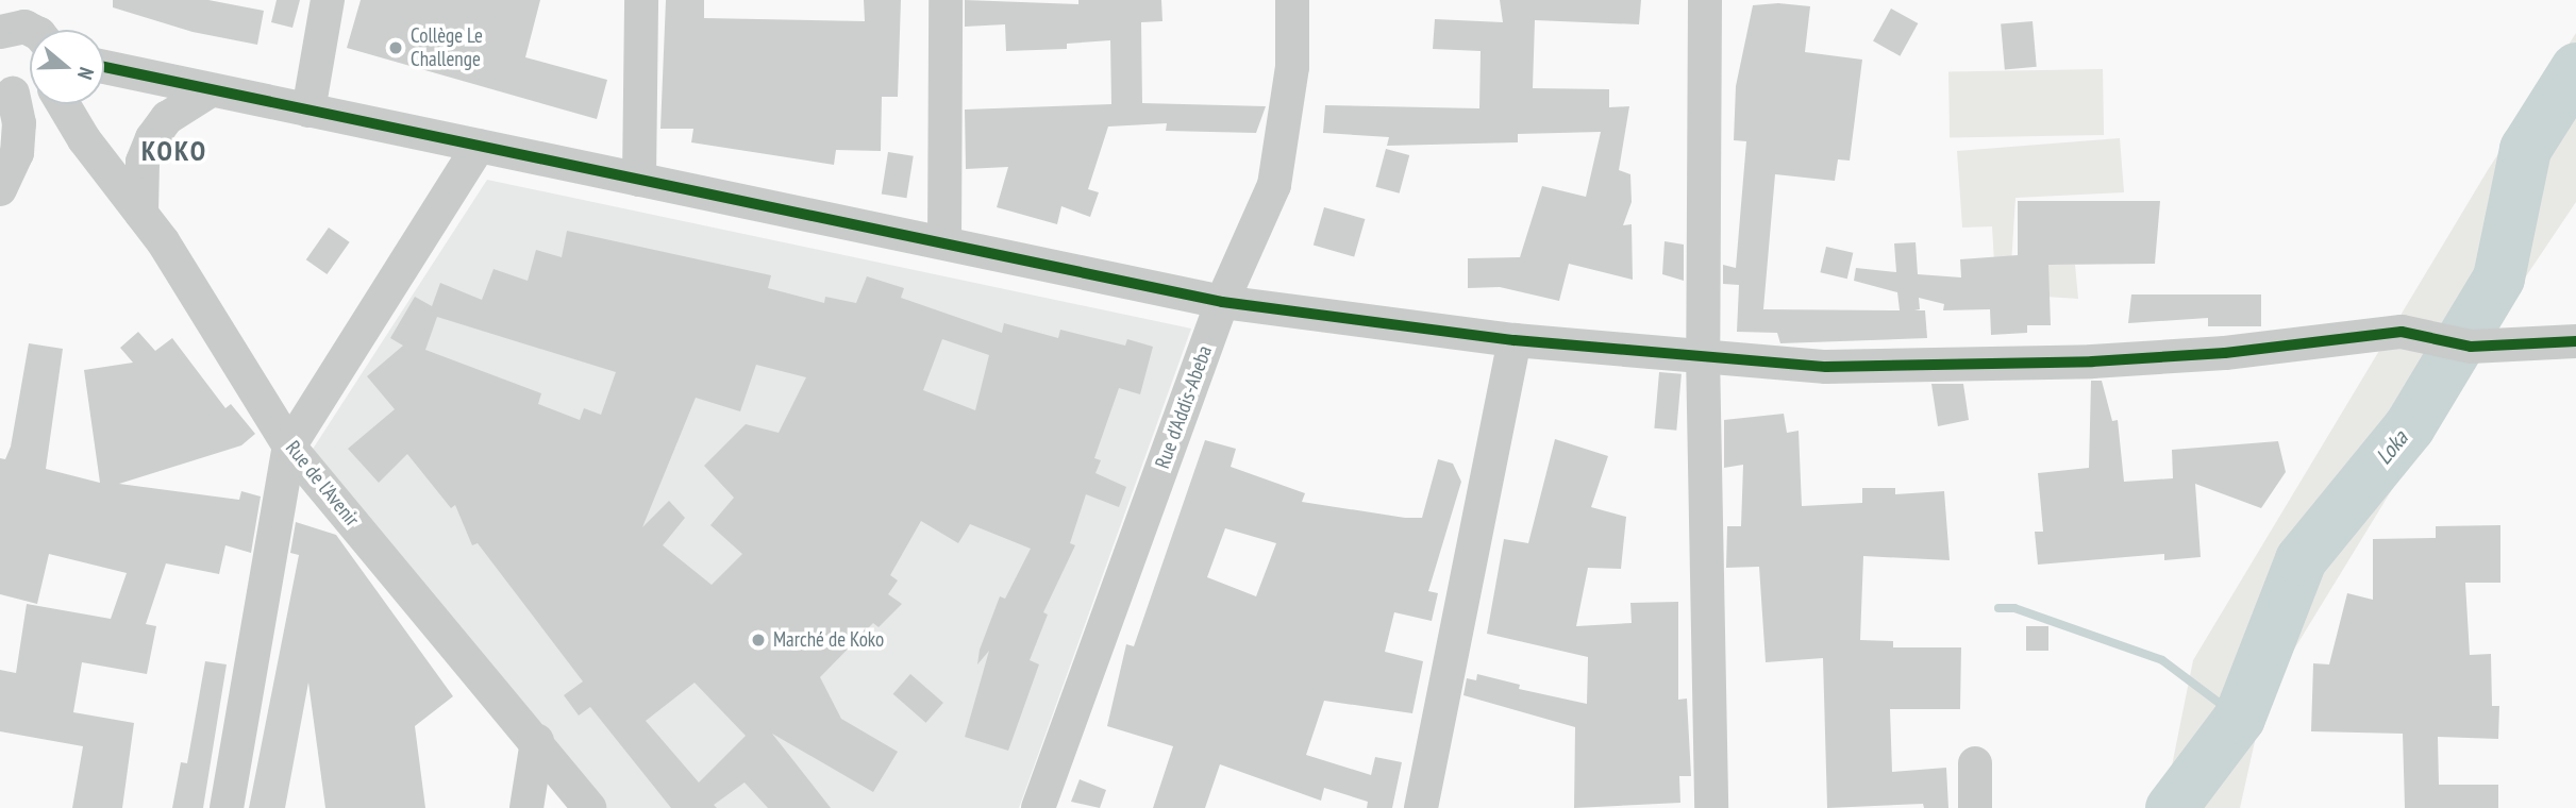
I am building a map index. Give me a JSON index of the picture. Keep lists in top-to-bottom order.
{
  "streets": {
    "street": ["Rue d'Addis-Abeba", "Rue de l'Avenir"]
  },
  "districts": ["KOKO"],
  "water": ["Loka"],
  "places": ["Collège Le Challenge", "Marché de Koko"],
  "north": "right"
}
